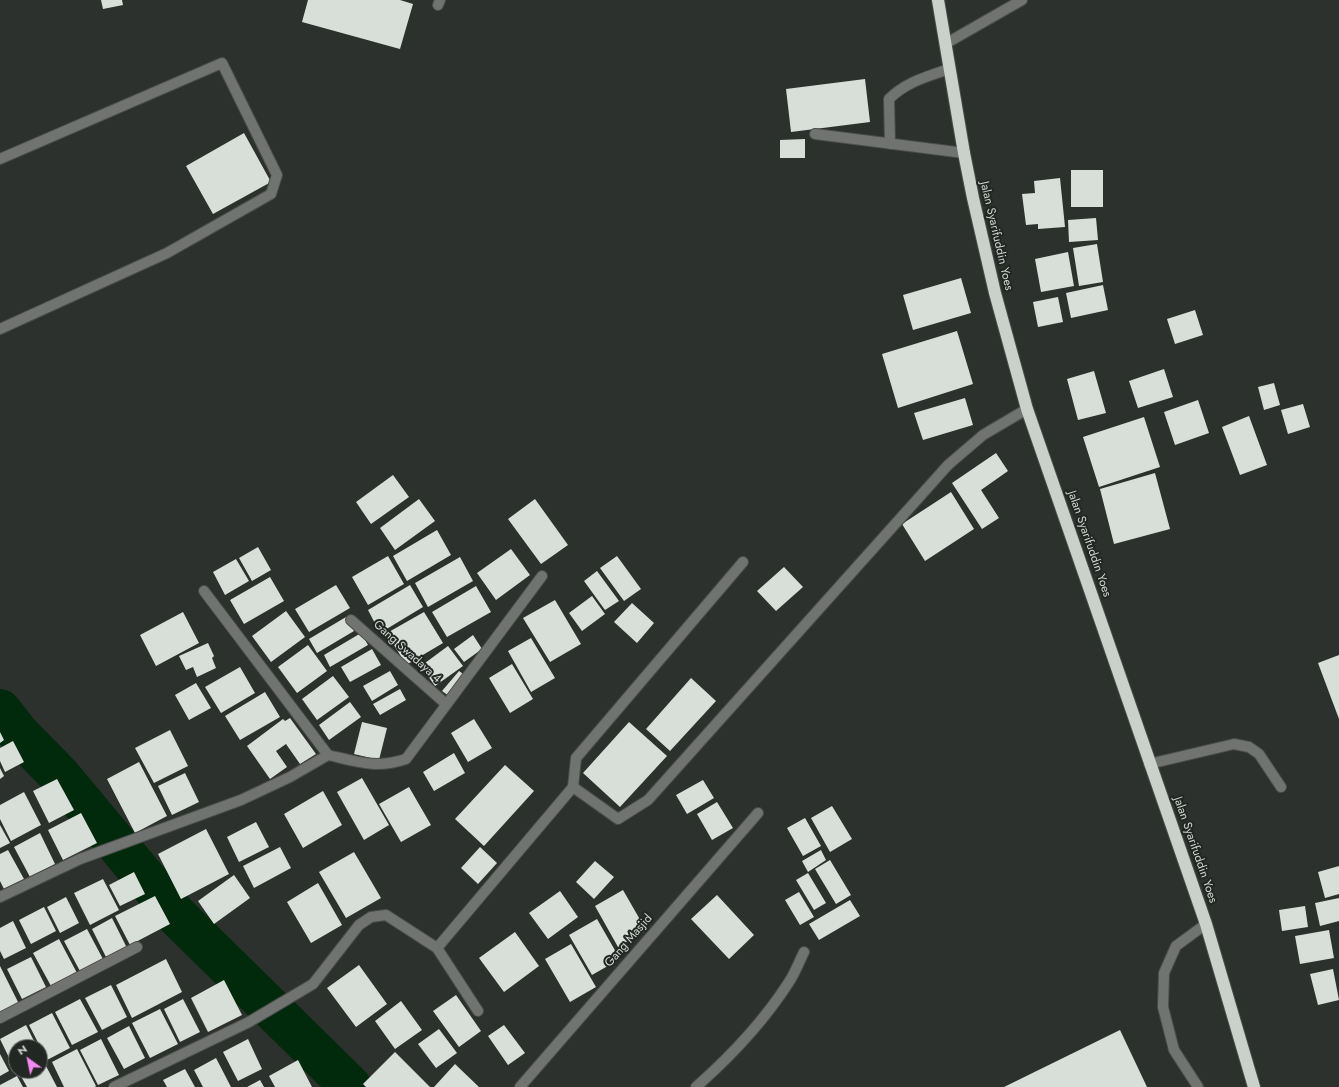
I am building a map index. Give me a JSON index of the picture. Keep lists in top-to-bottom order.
{
  "streets": {
    "highway": ["Jalan Syarifuddin Yoes"],
    "street": ["Gang Swadaya 4", "Gang Masjid"]
  },
  "north": "top left"
}
